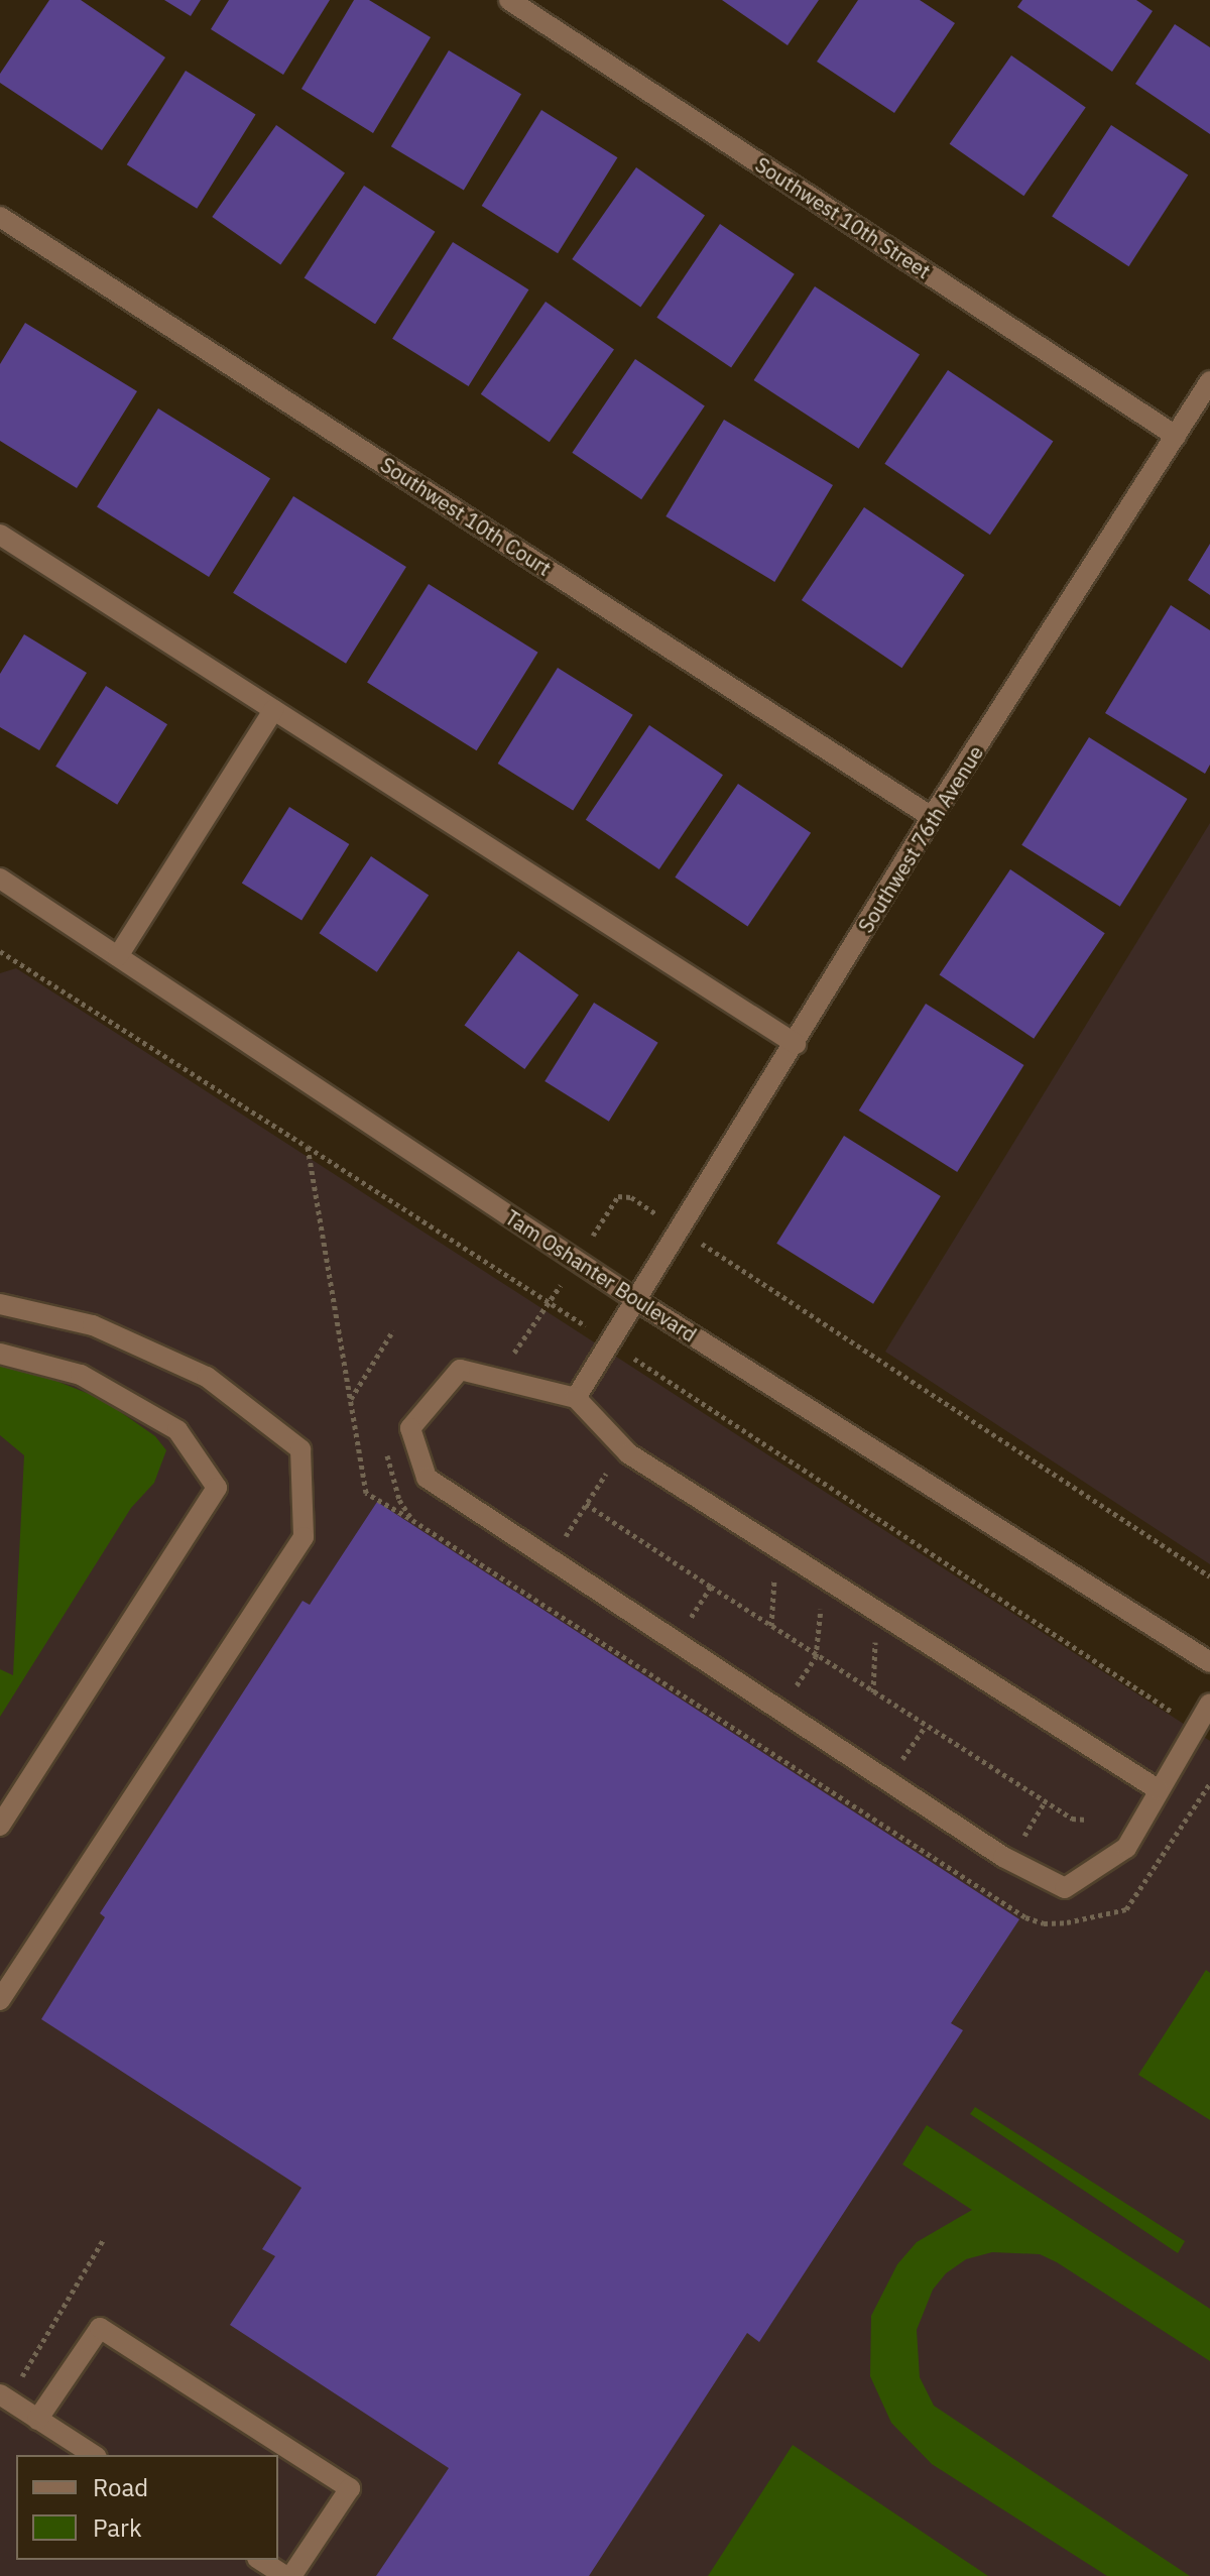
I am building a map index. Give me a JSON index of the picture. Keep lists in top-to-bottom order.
{
  "streets": {
    "street": [
      "Southwest 10th Street",
      "Southwest 10th Court",
      "Southwest 76th Avenue",
      "Tam Oshanter Boulevard"
    ]
  },
  "crossings": [
    ["Southwest 10th Street", "Southwest 76th Avenue"],
    ["Southwest 10th Court", "Southwest 76th Avenue"],
    ["Southwest 76th Avenue", "Tam Oshanter Boulevard"]
  ],
  "legend": ["Road", "Park"]
}
